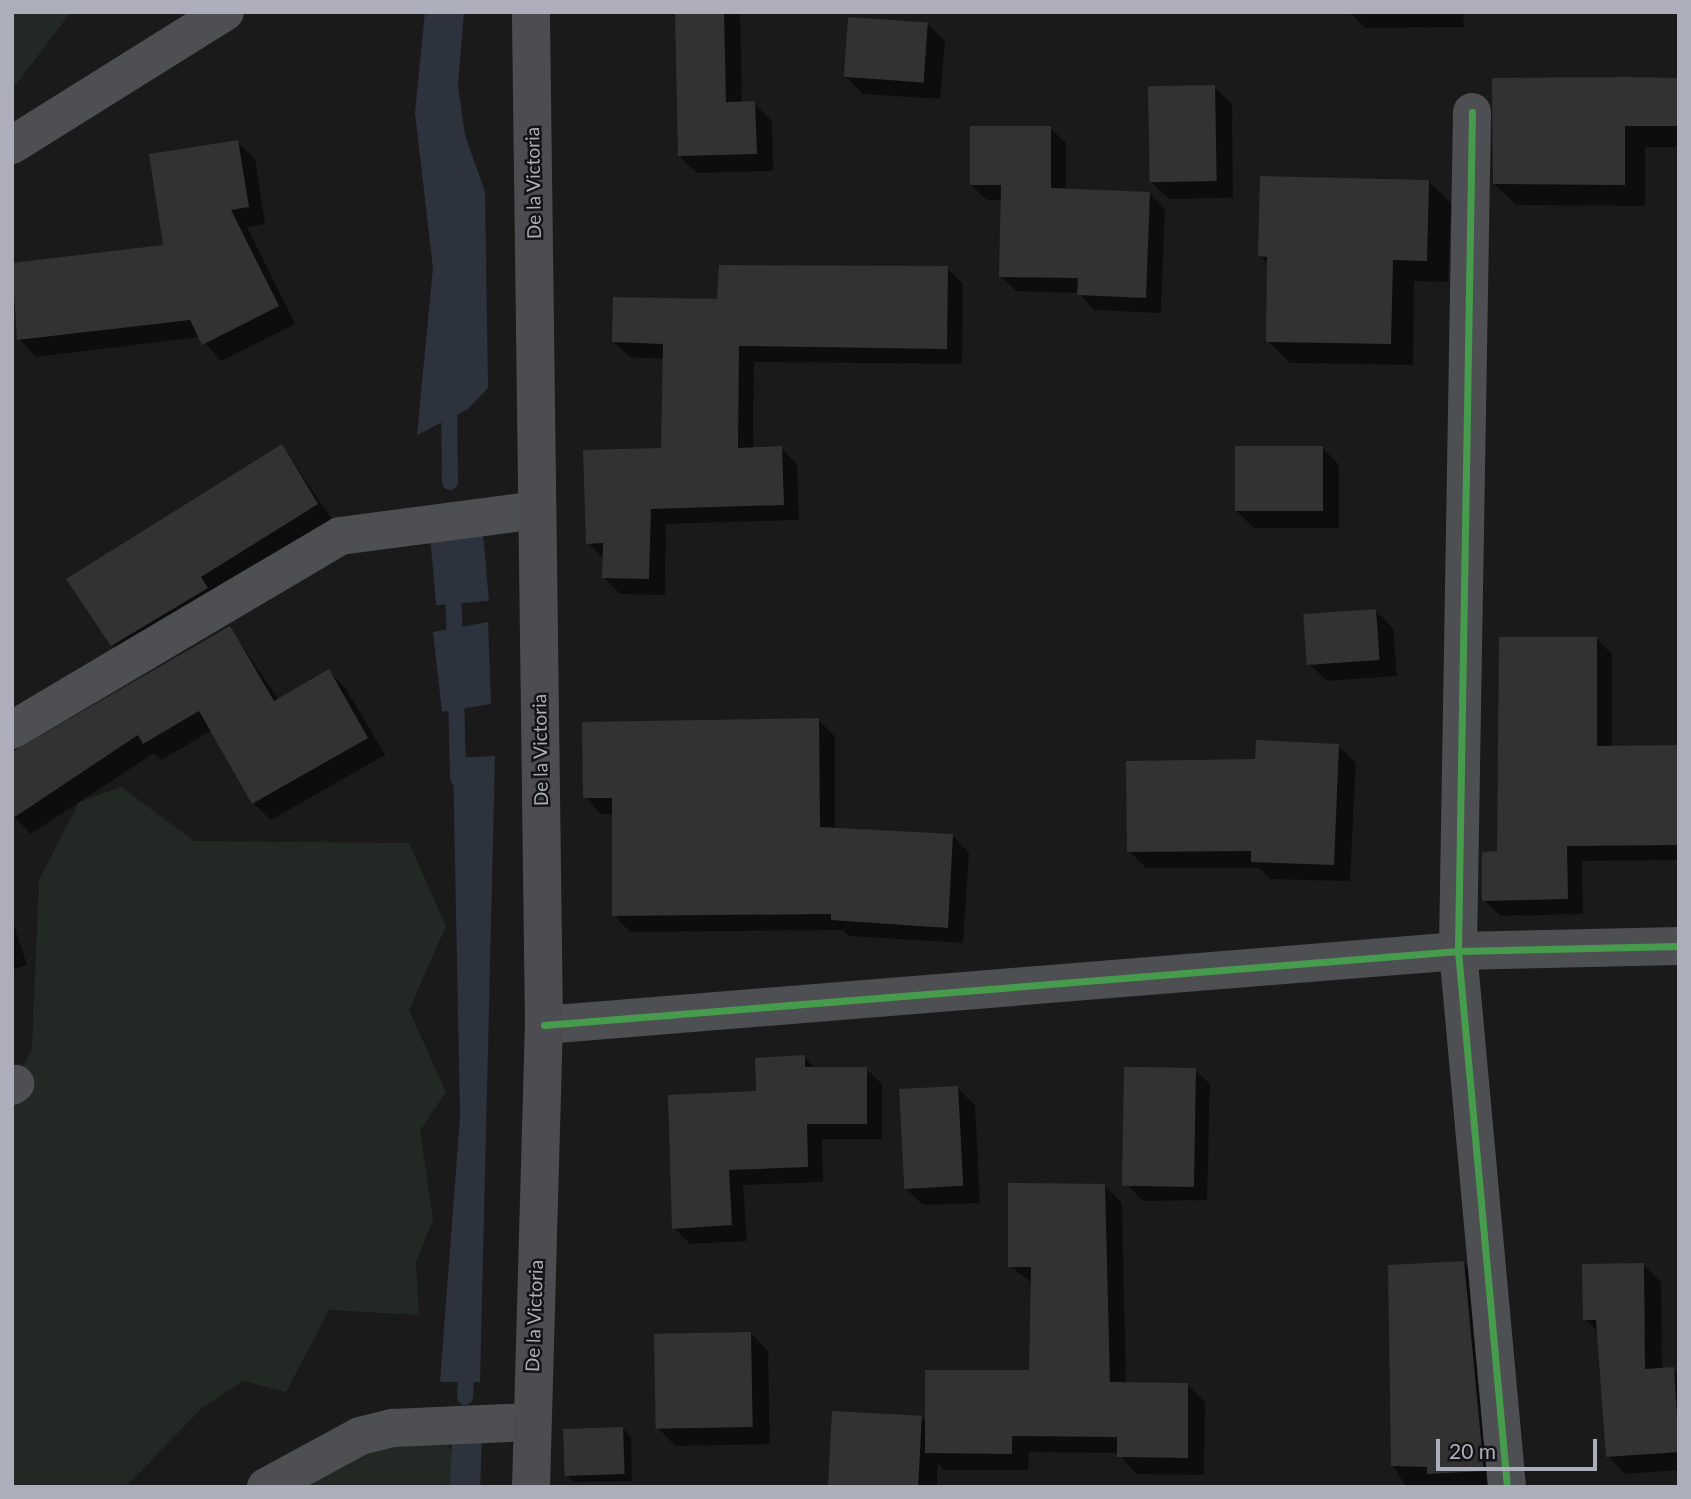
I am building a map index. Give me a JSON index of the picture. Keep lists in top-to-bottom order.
{
  "streets": {
    "main road": ["De la Victoria"]
  },
  "scale_bar": "20 m"
}
